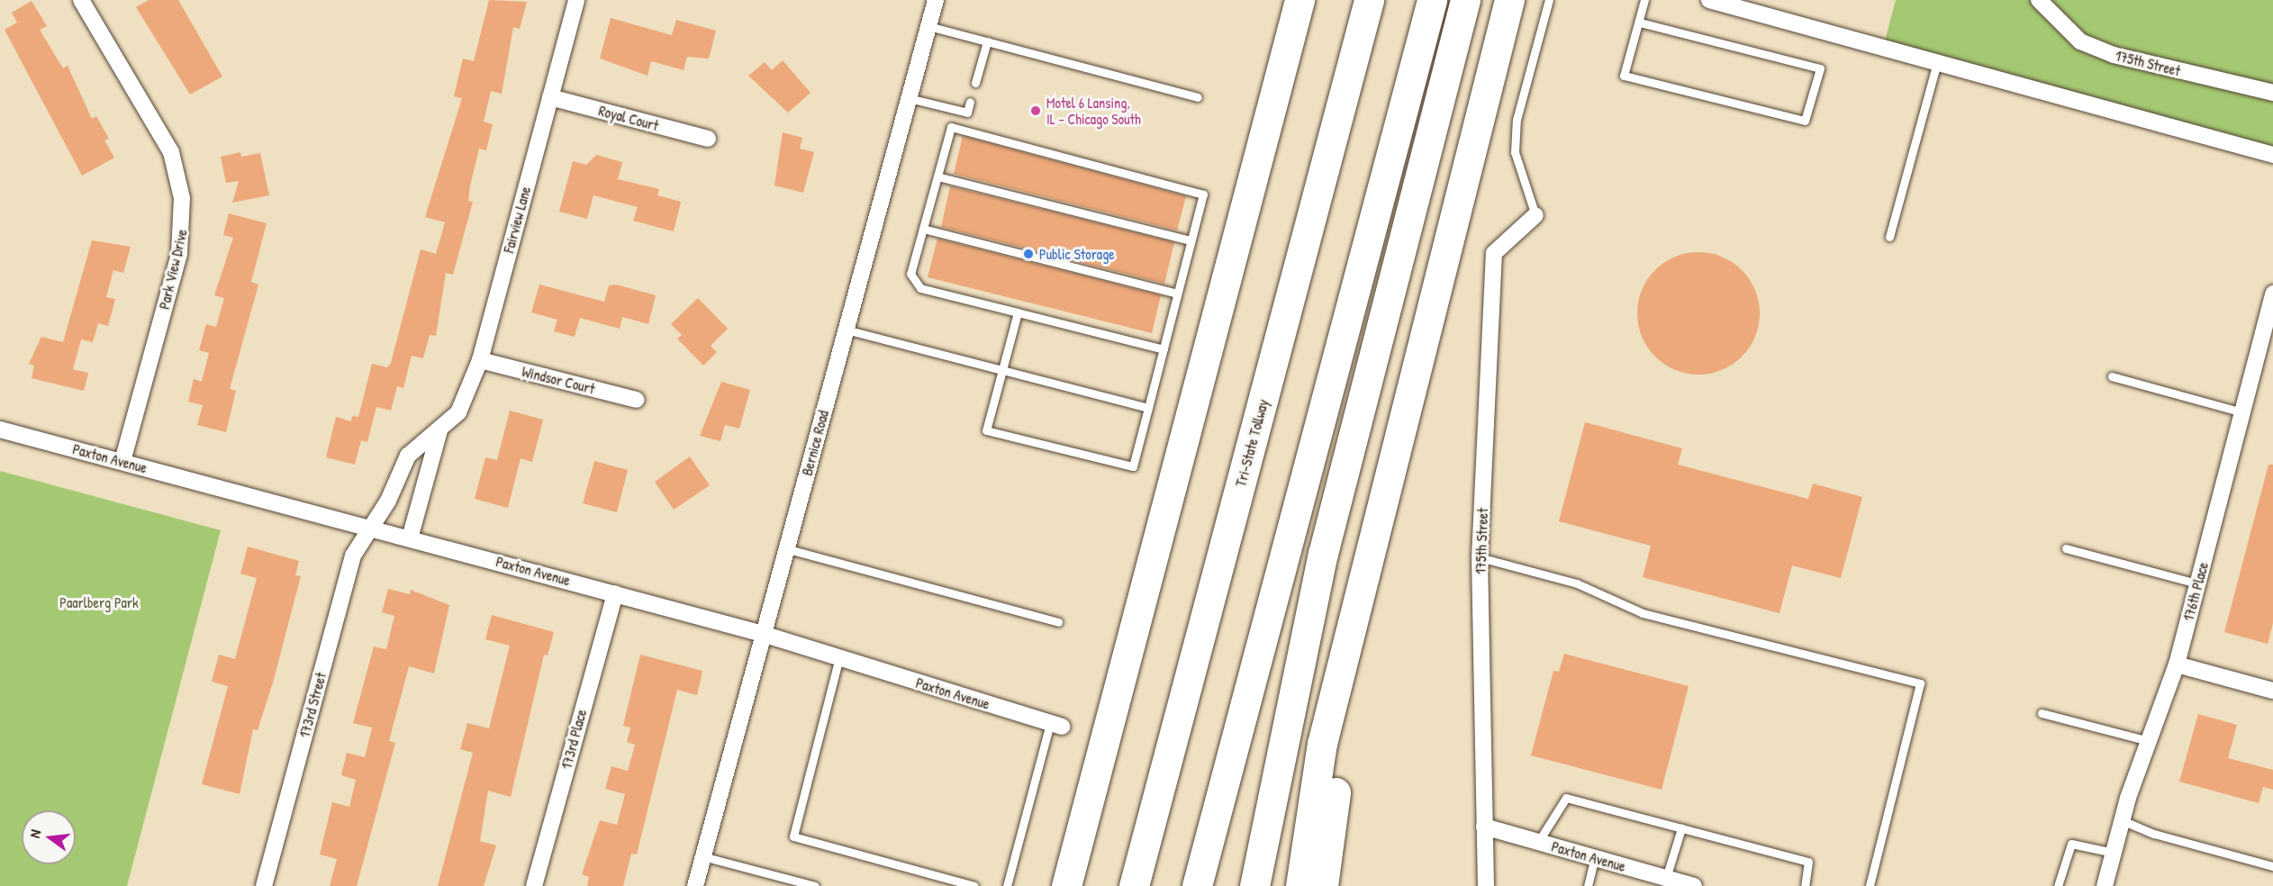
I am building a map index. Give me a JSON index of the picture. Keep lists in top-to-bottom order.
{
  "streets": {
    "highway": ["Tri-State Tollway"],
    "street": [
      "175th Street",
      "Royal Court",
      "Fairview Lane",
      "Park View Drive",
      "Windsor Court",
      "Bernice Road",
      "Paxton Avenue",
      "176th Place",
      "173rd Street",
      "173rd Place"
    ]
  },
  "crossings": [
    ["175th Street", "Paxton Avenue"],
    ["Royal Court", "Fairview Lane"],
    ["Fairview Lane", "Windsor Court"],
    ["Fairview Lane", "Paxton Avenue"],
    ["Fairview Lane", "173rd Street"],
    ["Park View Drive", "Paxton Avenue"],
    ["Bernice Road", "Paxton Avenue"],
    ["Paxton Avenue", "173rd Street"],
    ["Paxton Avenue", "173rd Place"]
  ],
  "parks": ["Paarlberg Park"],
  "places": ["Motel 6 Lansing, IL - Chicago South", "Public Storage"],
  "north": "left"
}
